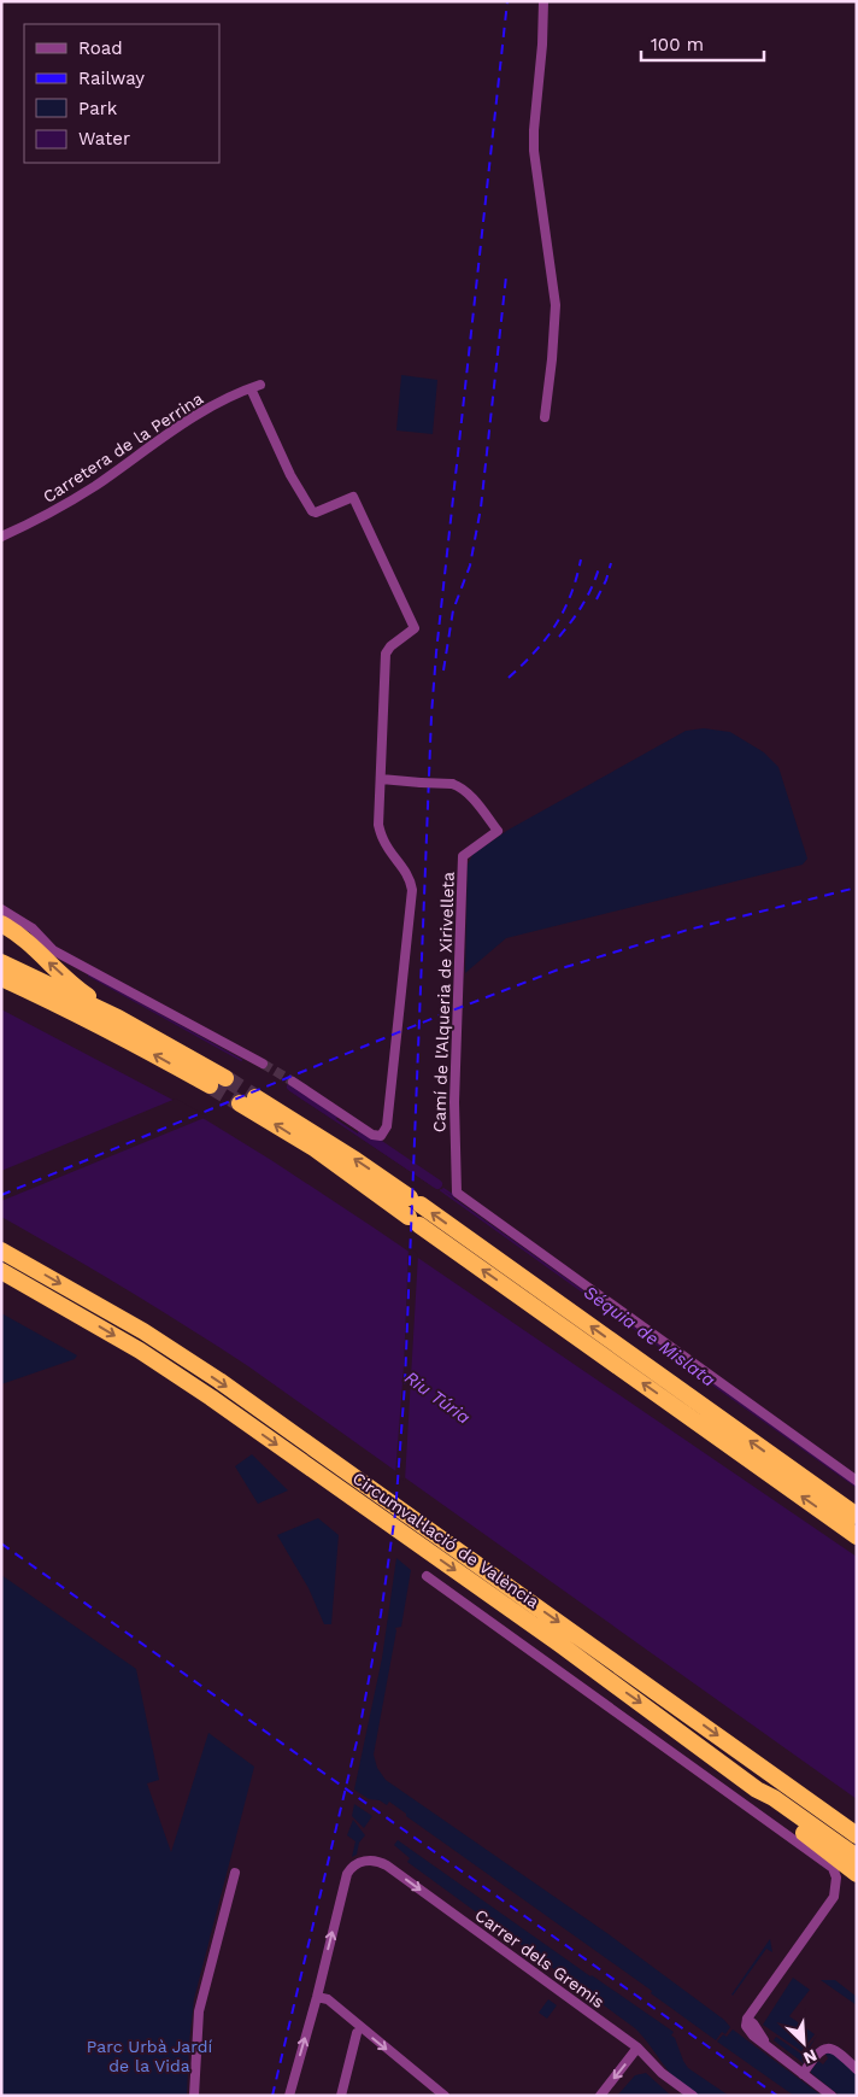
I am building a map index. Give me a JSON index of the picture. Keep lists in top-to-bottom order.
{
  "streets": {
    "highway": ["Circumval·lació de València"],
    "street": ["Carretera de la Perrina", "Camí de l'Alqueria de Xirivelleta", "Carrer dels Gremis"]
  },
  "crossings": [
    ["Carretera de la Perrina", "Camí de l'Alqueria de Xirivelleta"]
  ],
  "one_way": ["Circumval·lació de València"],
  "water": ["Séquia de Mislata", "Riu Túria"],
  "parks": ["Parc Urbà Jardí de la Vida"],
  "legend": [
    "Road",
    "Railway",
    "Park",
    "Water"
  ],
  "scale_bar": "100 m",
  "north": "bottom right"
}
